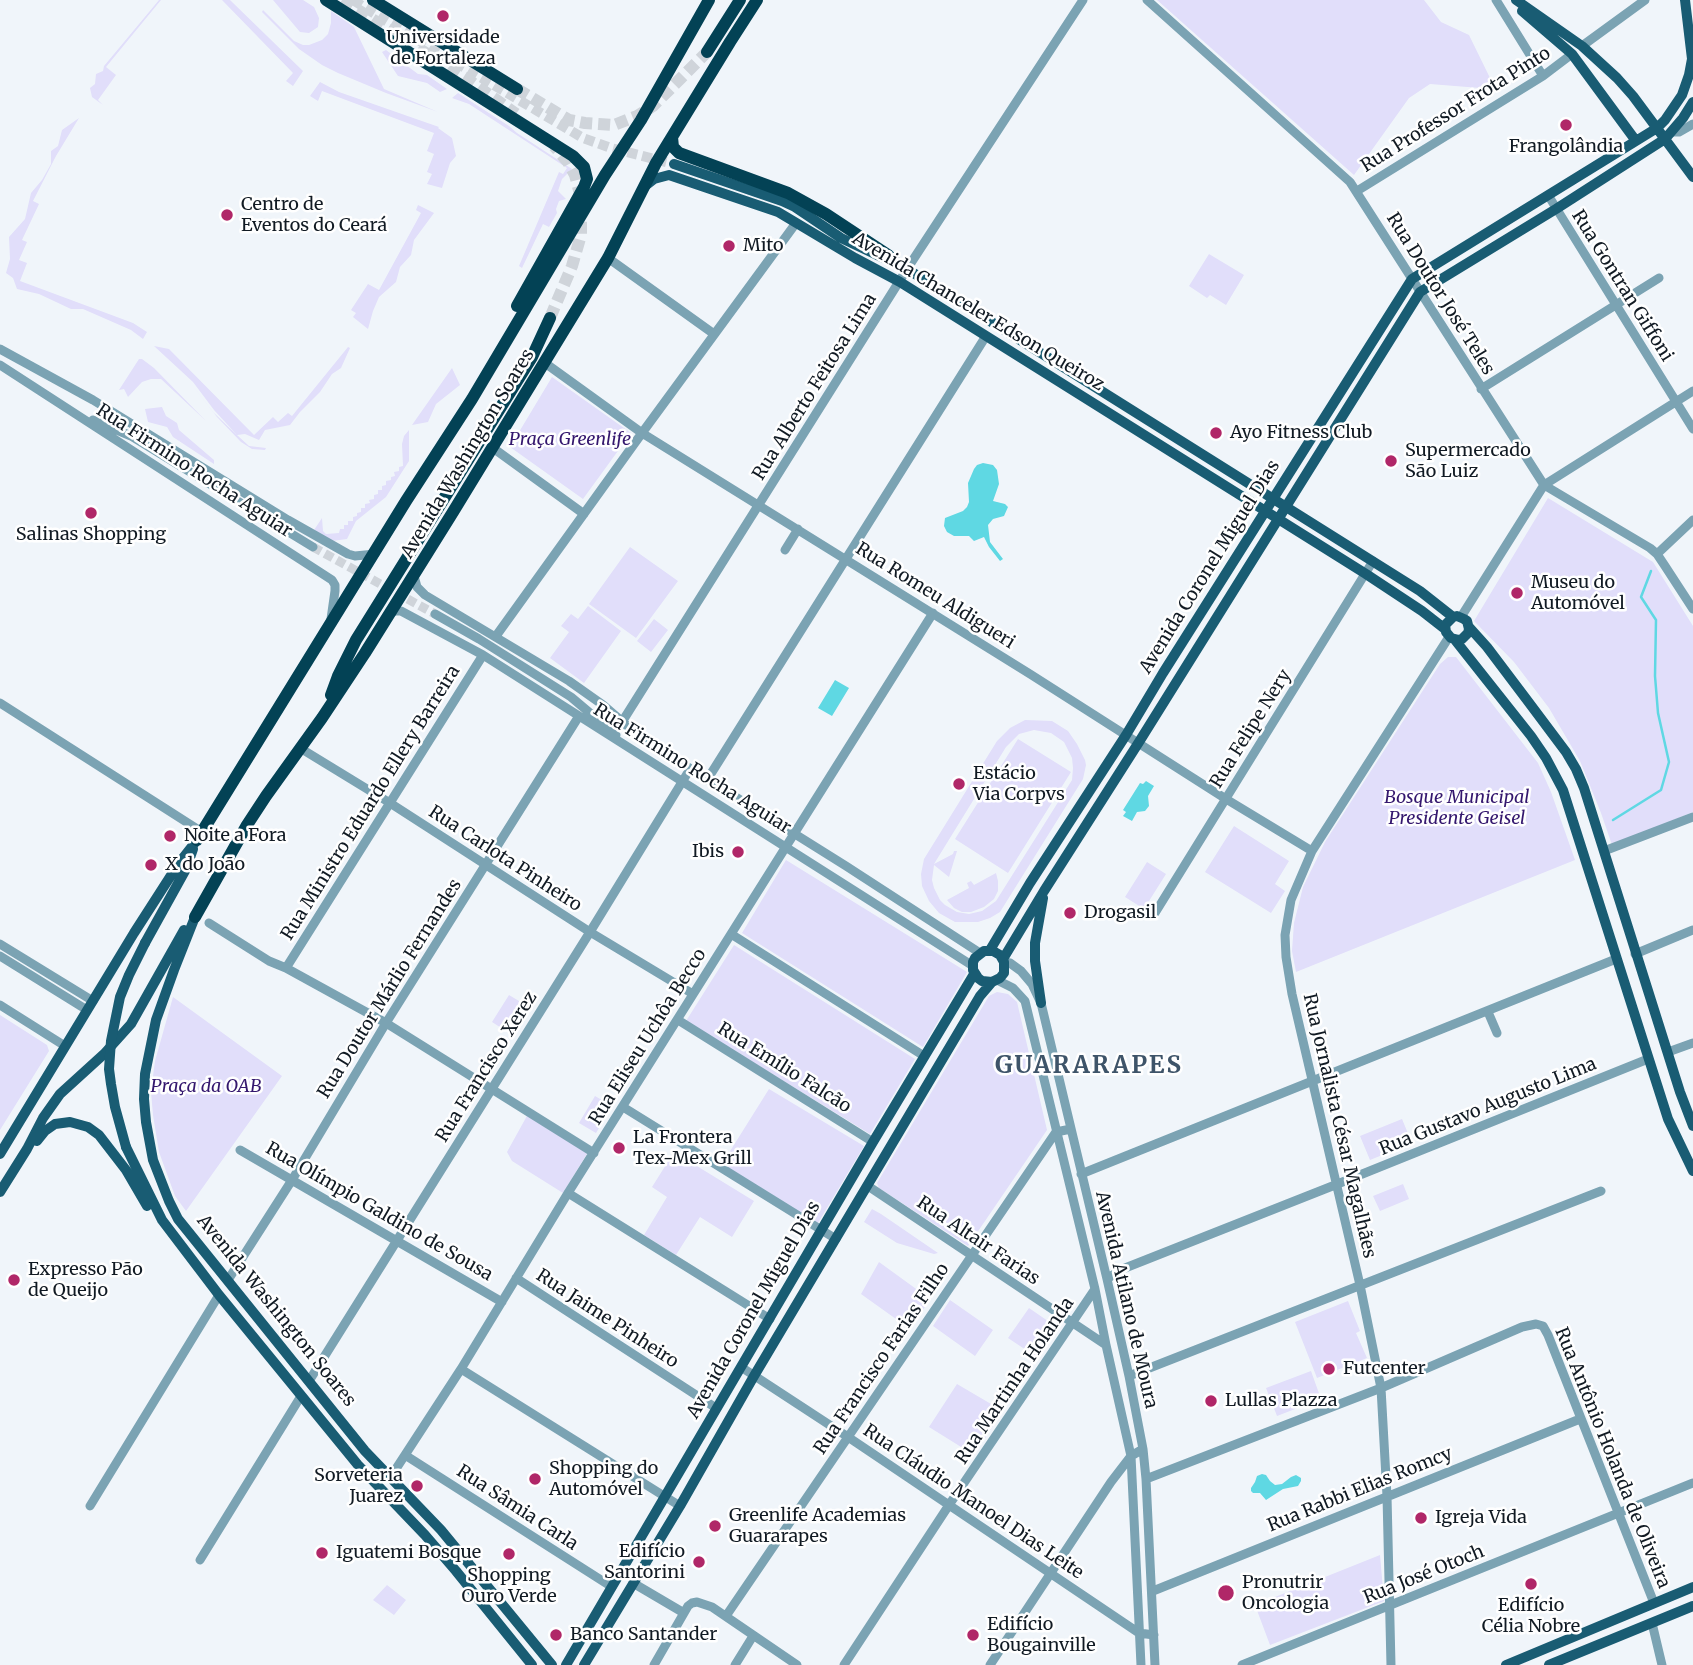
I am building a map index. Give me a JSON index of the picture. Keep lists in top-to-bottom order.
{
  "streets": {
    "highway": ["Avenida Washington Soares"],
    "main road": ["Avenida Chanceler Edson Queiroz", "Avenida Coronel Miguel Dias"],
    "street": [
      "Rua Professor Frota Pinto",
      "Rua Gontran Giffoni",
      "Rua Doutor José Teles",
      "Rua Alberto Feitosa Lima",
      "Rua Firmino Rocha Aguiar",
      "Rua Romeu Aldigueri",
      "Rua Felipe Nery",
      "Rua Ministro Eduardo Ellery Barreira",
      "Rua Carlota Pinheiro",
      "Rua Doutor Márlio Fernandes",
      "Rua Eliseu Uchôa Becco",
      "Rua Francisco Xerez",
      "Rua Emílio Falcão",
      "Rua Gustavo Augusto Lima",
      "Rua Jornalista César Magalhães",
      "Rua Olímpio Galdino de Sousa",
      "Rua Altair Farias",
      "Avenida Atilano de Moura",
      "Rua Jaime Pinheiro",
      "Rua Francisco Farias Filho",
      "Rua Martinha Holanda",
      "Rua Antônio Holanda de Oliveira",
      "Rua Rabbi Elias Romcy",
      "Rua Cláudio Manoel Dias Leite",
      "Rua Sâmia Carla",
      "Rua José Otoch"
    ]
  },
  "crossings": [
    ["Rua Professor Frota Pinto", "Rua Doutor José Teles"],
    ["Rua Gontran Giffoni", "Avenida Coronel Miguel Dias"],
    ["Rua Doutor José Teles", "Avenida Coronel Miguel Dias"],
    ["Avenida Chanceler Edson Queiroz", "Rua Alberto Feitosa Lima"],
    ["Avenida Chanceler Edson Queiroz", "Avenida Washington Soares"],
    ["Avenida Chanceler Edson Queiroz", "Avenida Coronel Miguel Dias"],
    ["Avenida Chanceler Edson Queiroz", "Rua Felipe Nery"],
    ["Avenida Chanceler Edson Queiroz", "Rua Gustavo Augusto Lima"],
    ["Avenida Chanceler Edson Queiroz", "Rua Jornalista César Magalhães"],
    ["Rua Alberto Feitosa Lima", "Rua Firmino Rocha Aguiar"],
    ["Rua Alberto Feitosa Lima", "Rua Romeu Aldigueri"],
    ["Avenida Washington Soares", "Rua Firmino Rocha Aguiar"],
    ["Avenida Washington Soares", "Rua Romeu Aldigueri"],
    ["Avenida Washington Soares", "Rua Carlota Pinheiro"],
    ["Avenida Washington Soares", "Rua Doutor Márlio Fernandes"],
    ["Avenida Washington Soares", "Rua Eliseu Uchôa Becco"],
    ["Avenida Washington Soares", "Rua Francisco Xerez"],
    ["Rua Firmino Rocha Aguiar", "Avenida Coronel Miguel Dias"],
    ["Rua Firmino Rocha Aguiar", "Rua Ministro Eduardo Ellery Barreira"],
    ["Rua Firmino Rocha Aguiar", "Rua Doutor Márlio Fernandes"],
    ["Rua Firmino Rocha Aguiar", "Rua Eliseu Uchôa Becco"],
    ["Rua Firmino Rocha Aguiar", "Rua Francisco Xerez"],
    ["Rua Firmino Rocha Aguiar", "Avenida Atilano de Moura"],
    ["Avenida Coronel Miguel Dias", "Rua Romeu Aldigueri"],
    ["Avenida Coronel Miguel Dias", "Rua Emílio Falcão"],
    ["Avenida Coronel Miguel Dias", "Rua Altair Farias"],
    ["Avenida Coronel Miguel Dias", "Avenida Atilano de Moura"],
    ["Avenida Coronel Miguel Dias", "Rua Jaime Pinheiro"],
    ["Avenida Coronel Miguel Dias", "Rua Cláudio Manoel Dias Leite"],
    ["Avenida Coronel Miguel Dias", "Rua Sâmia Carla"],
    ["Rua Romeu Aldigueri", "Rua Felipe Nery"],
    ["Rua Romeu Aldigueri", "Rua Eliseu Uchôa Becco"],
    ["Rua Romeu Aldigueri", "Rua Jornalista César Magalhães"],
    ["Rua Ministro Eduardo Ellery Barreira", "Rua Carlota Pinheiro"],
    ["Rua Carlota Pinheiro", "Rua Doutor Márlio Fernandes"],
    ["Rua Carlota Pinheiro", "Rua Eliseu Uchôa Becco"],
    ["Rua Carlota Pinheiro", "Rua Francisco Xerez"],
    ["Rua Doutor Márlio Fernandes", "Rua Olímpio Galdino de Sousa"],
    ["Rua Eliseu Uchôa Becco", "Rua Emílio Falcão"],
    ["Rua Eliseu Uchôa Becco", "Rua Olímpio Galdino de Sousa"],
    ["Rua Eliseu Uchôa Becco", "Rua Jaime Pinheiro"],
    ["Rua Eliseu Uchôa Becco", "Rua Sâmia Carla"],
    ["Rua Francisco Xerez", "Rua Olímpio Galdino de Sousa"],
    ["Rua Gustavo Augusto Lima", "Rua Jornalista César Magalhães"],
    ["Rua Gustavo Augusto Lima", "Avenida Atilano de Moura"],
    ["Rua Jornalista César Magalhães", "Rua Antônio Holanda de Oliveira"],
    ["Rua Jornalista César Magalhães", "Rua Rabbi Elias Romcy"],
    ["Rua Jornalista César Magalhães", "Rua José Otoch"],
    ["Rua Altair Farias", "Avenida Atilano de Moura"],
    ["Rua Altair Farias", "Rua Francisco Farias Filho"],
    ["Rua Altair Farias", "Rua Martinha Holanda"],
    ["Avenida Atilano de Moura", "Rua Francisco Farias Filho"],
    ["Avenida Atilano de Moura", "Rua Martinha Holanda"],
    ["Avenida Atilano de Moura", "Rua Rabbi Elias Romcy"],
    ["Avenida Atilano de Moura", "Rua Cláudio Manoel Dias Leite"],
    ["Rua Francisco Farias Filho", "Rua Cláudio Manoel Dias Leite"],
    ["Rua Martinha Holanda", "Rua Cláudio Manoel Dias Leite"],
    ["Rua Antônio Holanda de Oliveira", "Rua Rabbi Elias Romcy"],
    ["Rua Antônio Holanda de Oliveira", "Rua José Otoch"]
  ],
  "districts": ["GUARARAPES"],
  "parks": ["Praça Greenlife", "Bosque Municipal Presidente Geisel", "Praça da OAB"],
  "places": [
    "Universidade de Fortaleza",
    "Frangolândia",
    "Centro de Eventos do Ceará",
    "Mito",
    "Ayo Fitness Club",
    "Supermercado São Luiz",
    "Salinas Shopping",
    "Museu do Automóvel",
    "Estácio Via Corpvs",
    "Noite a Fora",
    "Ibis",
    "X do João",
    "Drogasil",
    "La Frontera Tex-Mex Grill",
    "Expresso Pão de Queijo",
    "Futcenter",
    "Lullas Plazza",
    "Shopping do Automóvel",
    "Sorveteria Juarez",
    "Igreja Vida",
    "Greenlife Academias Guararapes",
    "Iguatemi Bosque",
    "Shopping Ouro Verde",
    "Edifício Santorini",
    "Edifício Célia Nobre",
    "Pronutrir Oncologia",
    "Banco Santander",
    "Edifício Bougainville"
  ]
}
